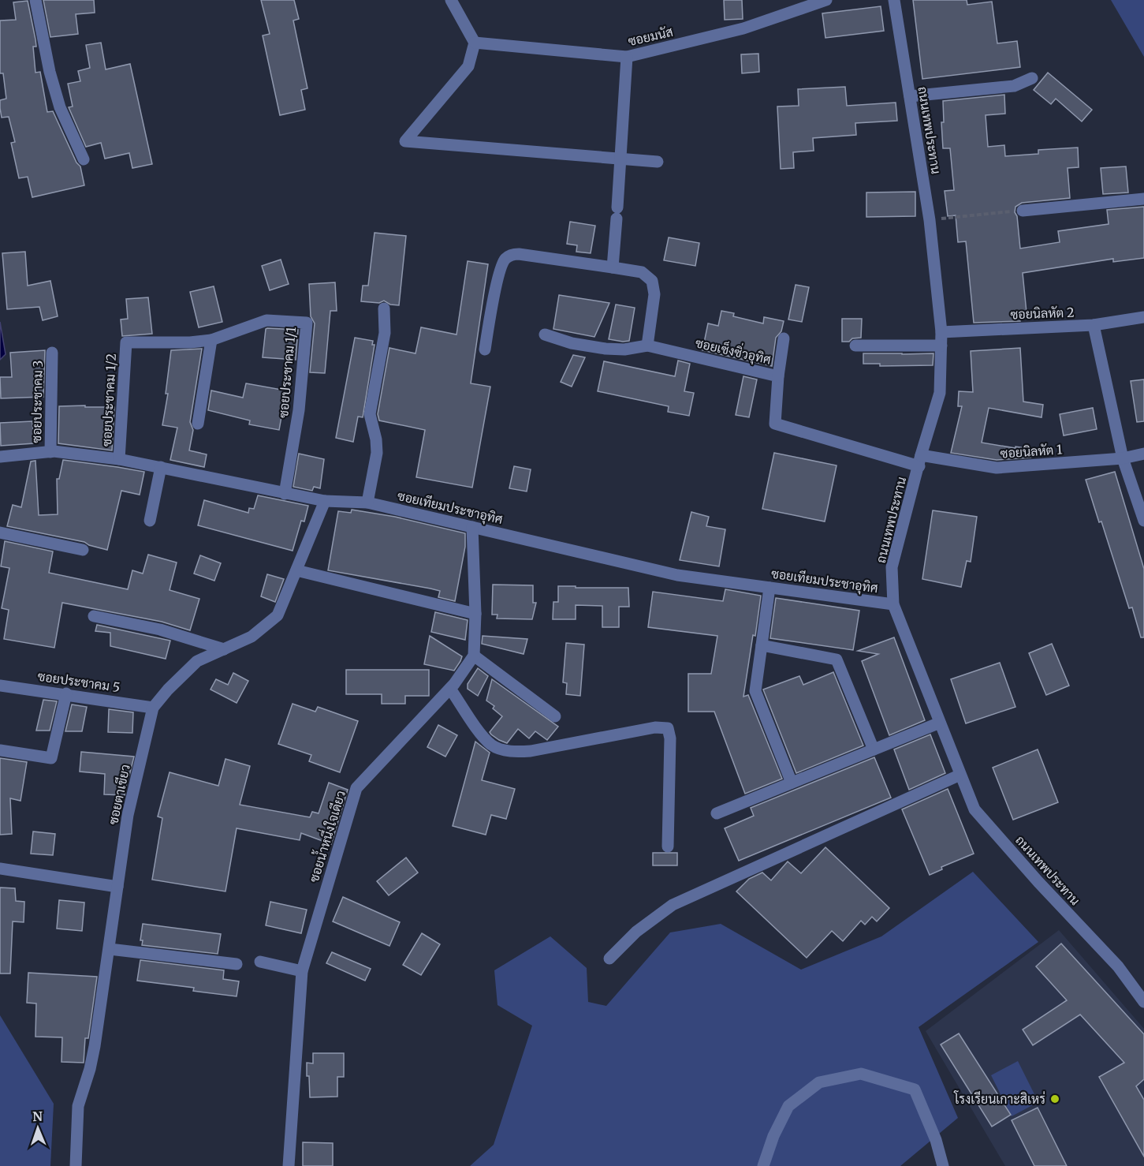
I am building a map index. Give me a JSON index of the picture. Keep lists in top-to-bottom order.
{
  "streets": {
    "street": [
      "ซอยมนัส",
      "ถนนเทพประทาน",
      "ซอยนิลหัต 2",
      "ซอยเซ็งซิ่วอุทิศ",
      "ซอยประชาคม 1/1",
      "ซอยประชาคม 1/2",
      "ซอยประชาคม 3",
      "ซอยนิลหัต 1",
      "ซอยเทียมประชาอุทิศ",
      "ซอยประชาคม 5",
      "ซอยตาเขียว",
      "ซอยน้ำหนึ่งใจเดียว"
    ]
  },
  "crossings": [
    ["ถนนเทพประทาน", "ซอยนิลหัต 2"],
    ["ถนนเทพประทาน", "ซอยเซ็งซิ่วอุทิศ"],
    ["ถนนเทพประทาน", "ซอยนิลหัต 1"],
    ["ถนนเทพประทาน", "ซอยเทียมประชาอุทิศ"],
    ["ซอยเซ็งซิ่วอุทิศ", "ซอยนิลหัต 1"],
    ["ซอยประชาคม 1/1", "ซอยประชาคม 1/2"],
    ["ซอยประชาคม 1/1", "ซอยเทียมประชาอุทิศ"],
    ["ซอยประชาคม 1/2", "ซอยเทียมประชาอุทิศ"],
    ["ซอยประชาคม 3", "ซอยเทียมประชาอุทิศ"],
    ["ซอยเทียมประชาอุทิศ", "ซอยตาเขียว"],
    ["ซอยประชาคม 5", "ซอยตาเขียว"]
  ],
  "places": ["โรงเรียนเกาะสิเหร่"],
  "north": "top"
}
